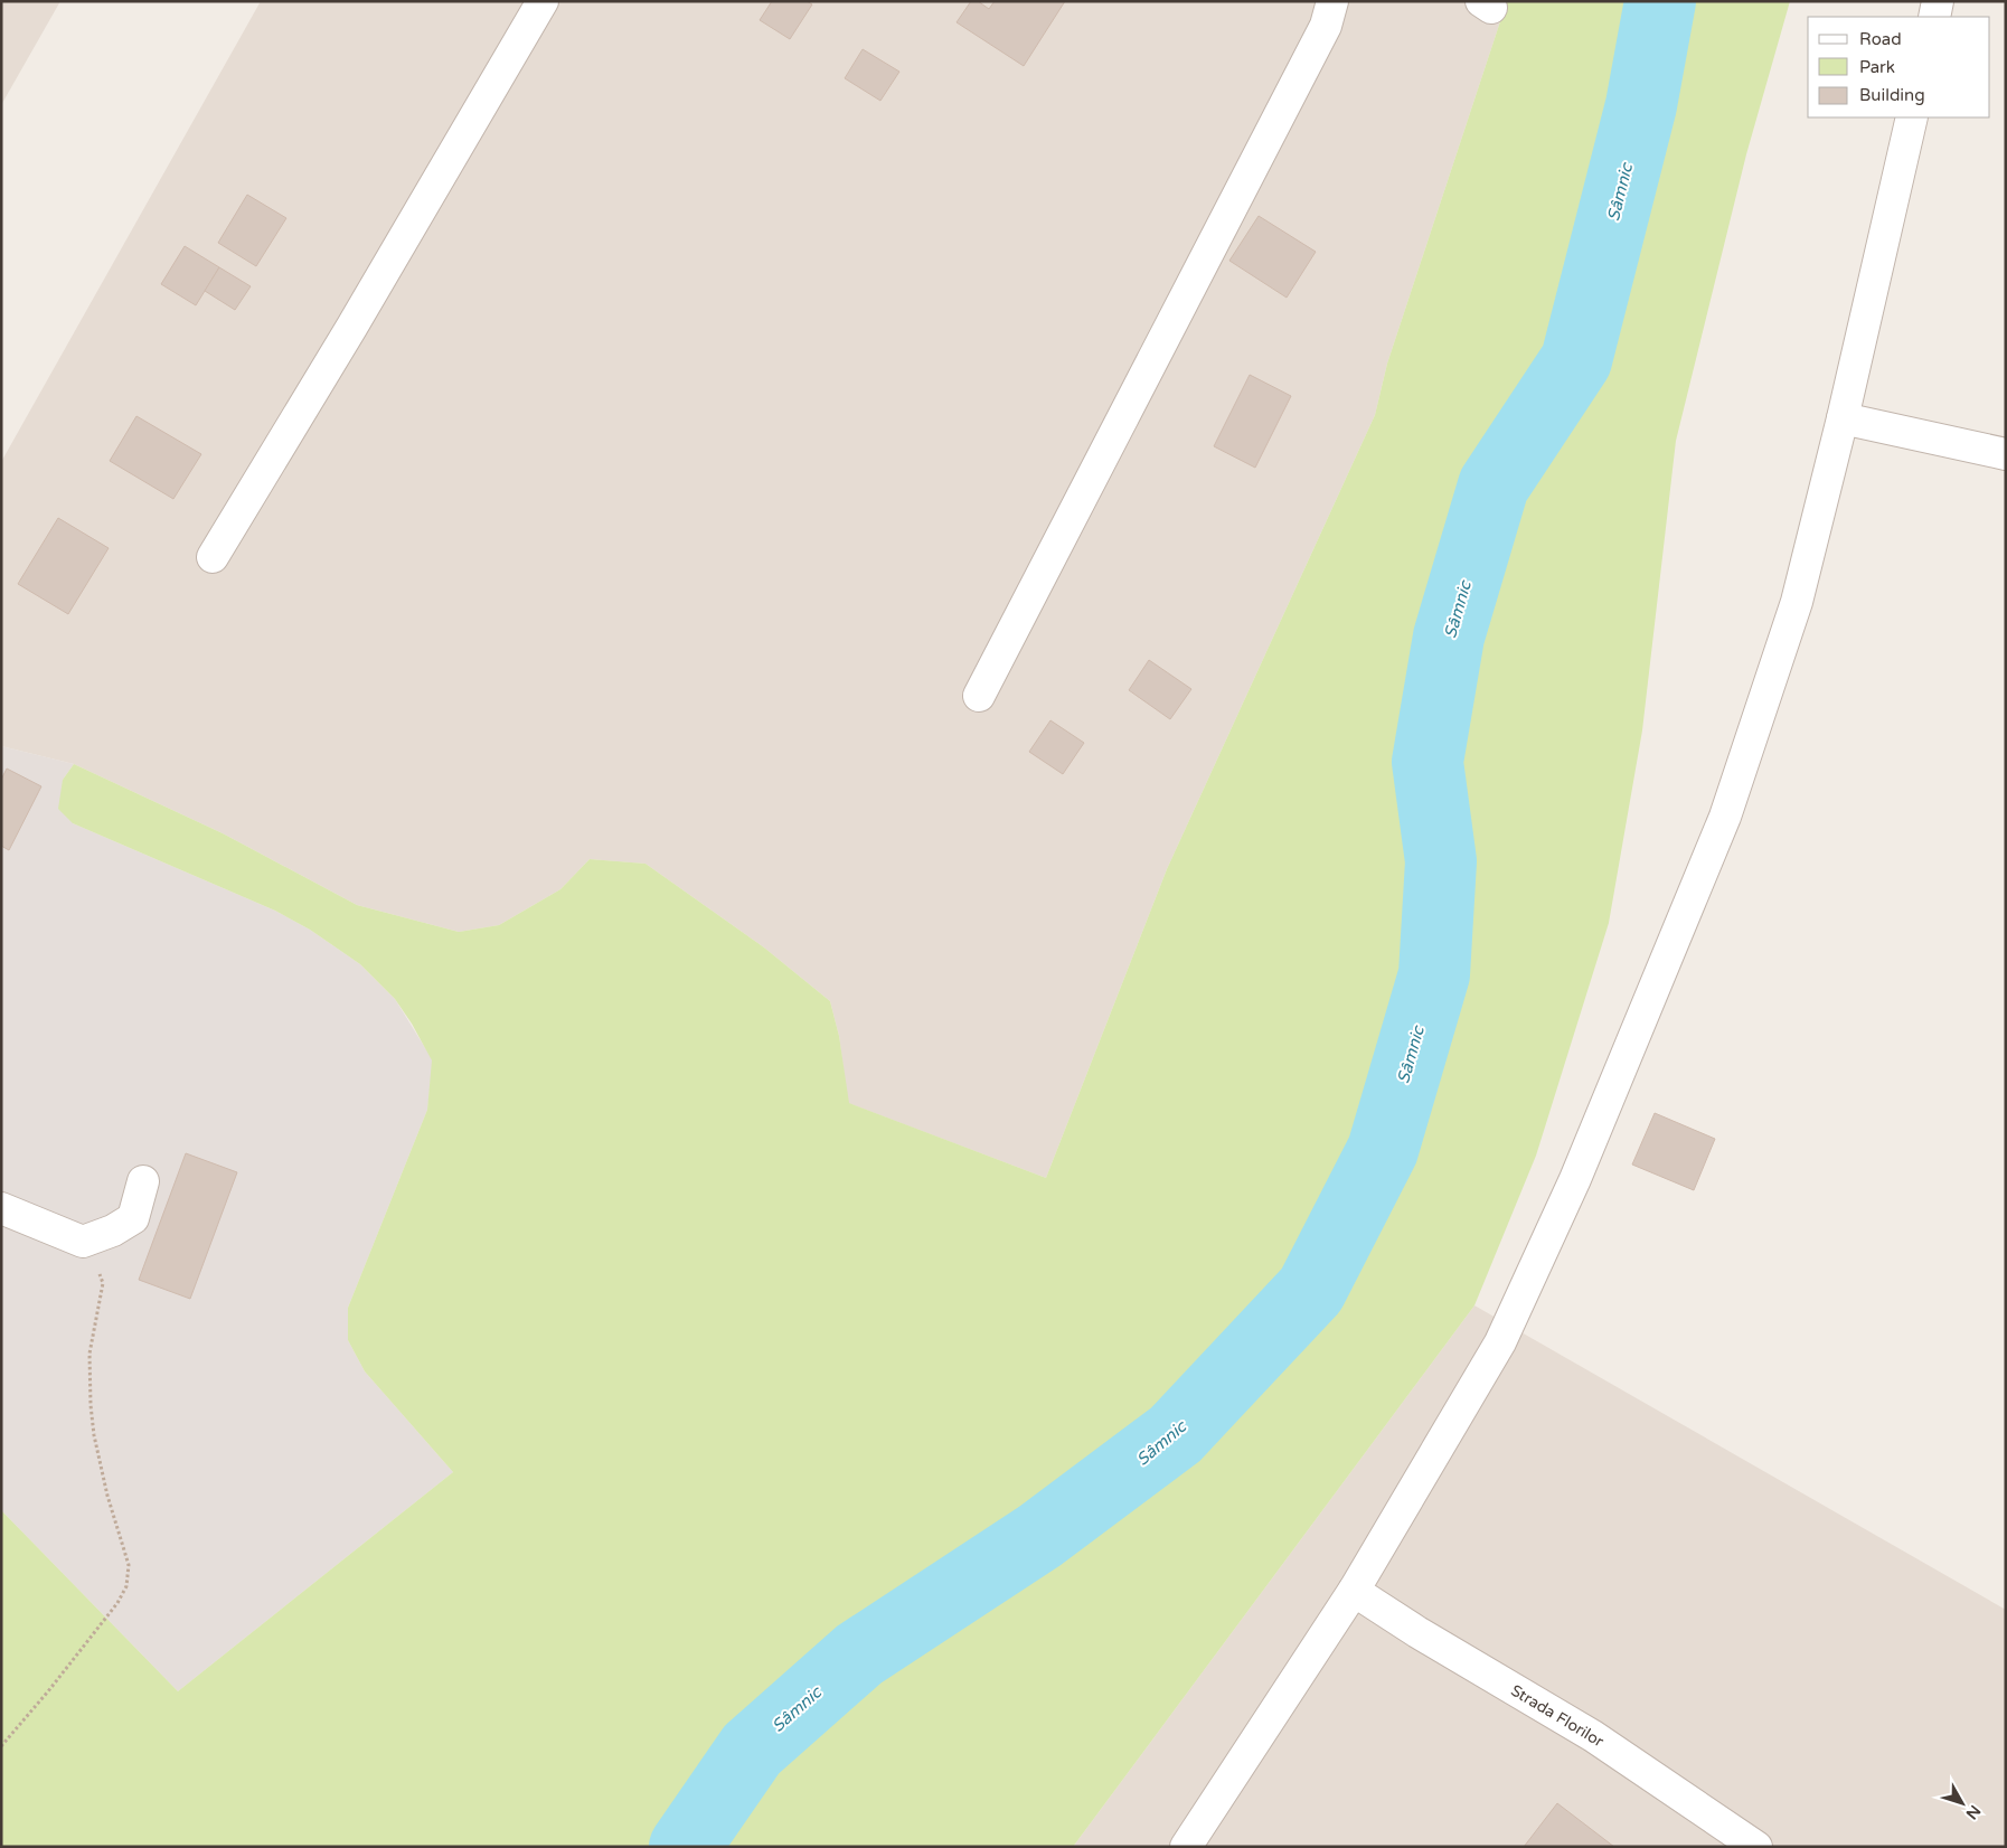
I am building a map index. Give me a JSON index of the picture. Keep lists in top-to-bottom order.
{
  "streets": {
    "street": ["Strada Florilor"]
  },
  "water": ["Sâmnic"],
  "legend": ["Road", "Park", "Building"],
  "north": "bottom right"
}
